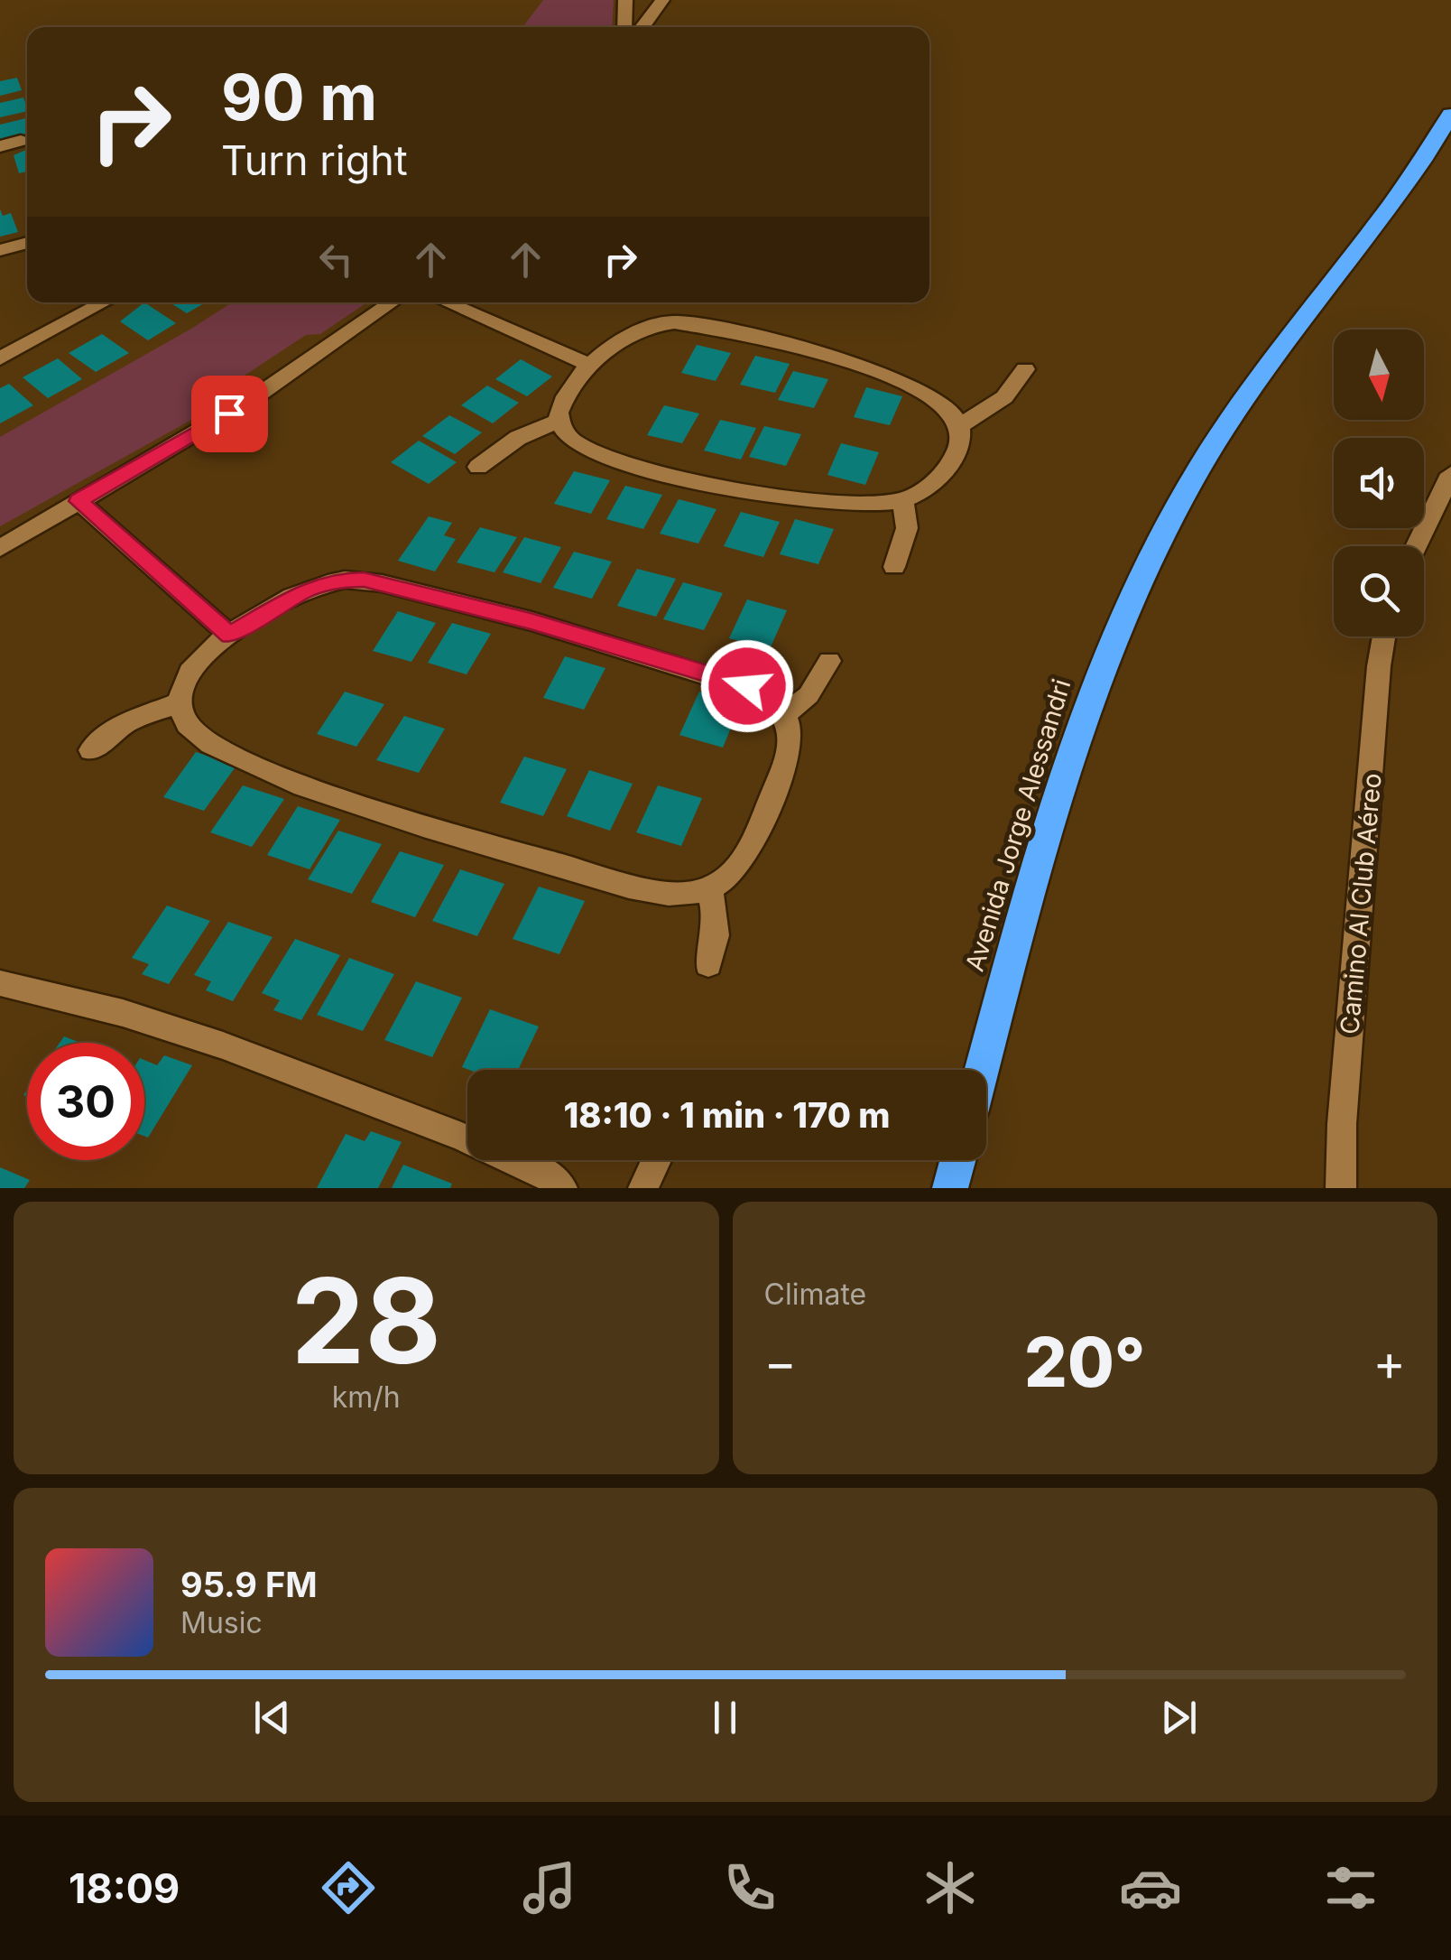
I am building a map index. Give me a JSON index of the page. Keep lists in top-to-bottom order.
{
  "streets": {
    "highway": ["Avenida Jorge Alessandri"],
    "street": ["Camino Al Club Aéreo"]
  },
  "north": "bottom",
  "page": {
    "turn": ["90 m", "Turn right"],
    "limit": "30",
    "trip": "18:10 · 1 min · 170 m",
    "tile": [
      ["28", "km/h"],
      "Climate"
    ],
    "heat": ["−", "20°", "+"],
    "song": ["95.9 FM", "Music"],
    "tabs": "18:09"
  }
}
